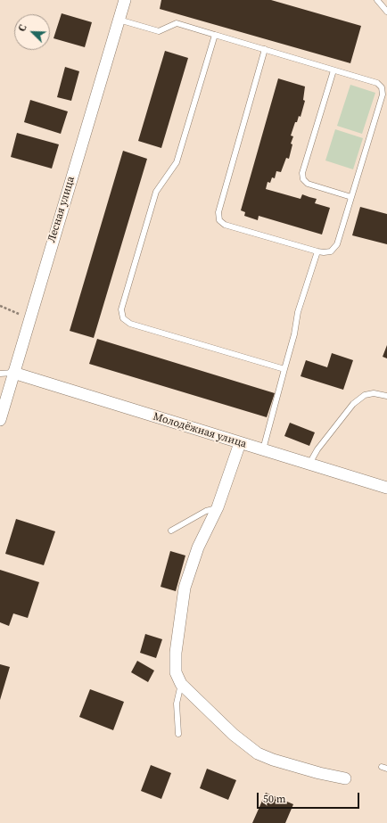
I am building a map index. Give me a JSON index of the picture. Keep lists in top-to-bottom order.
{
  "streets": {
    "street": ["Лесная улица", "Молодёжная улица"]
  },
  "crossings": [
    ["Лесная улица", "Молодёжная улица"]
  ],
  "scale_bar": "50 m",
  "north": "top left"
}
